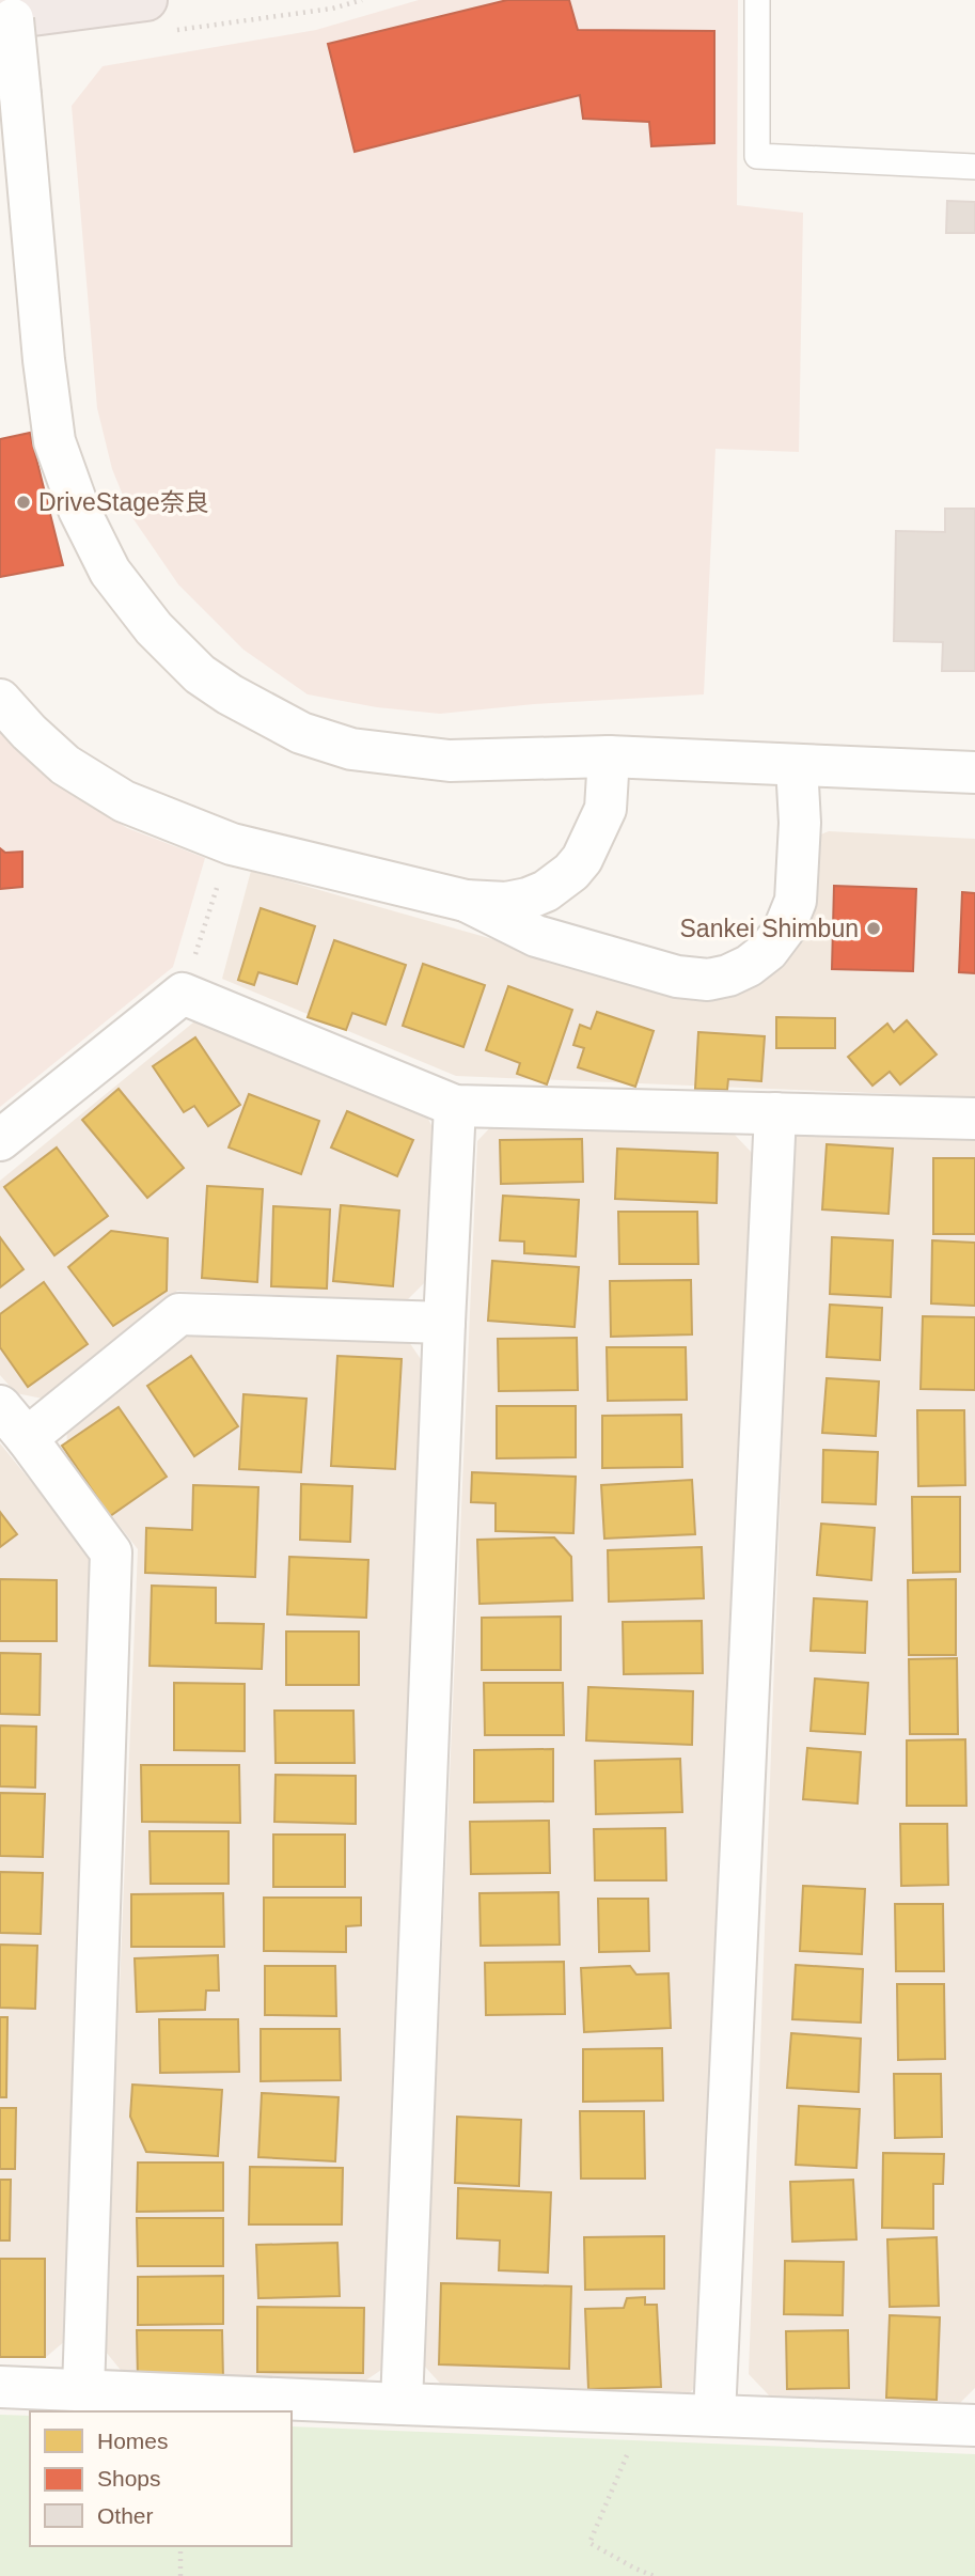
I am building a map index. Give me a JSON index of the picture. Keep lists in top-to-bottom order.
{
  "places": ["DriveStage奈良", "Sankei Shimbun"],
  "legend": ["Homes", "Shops", "Other"]
}
